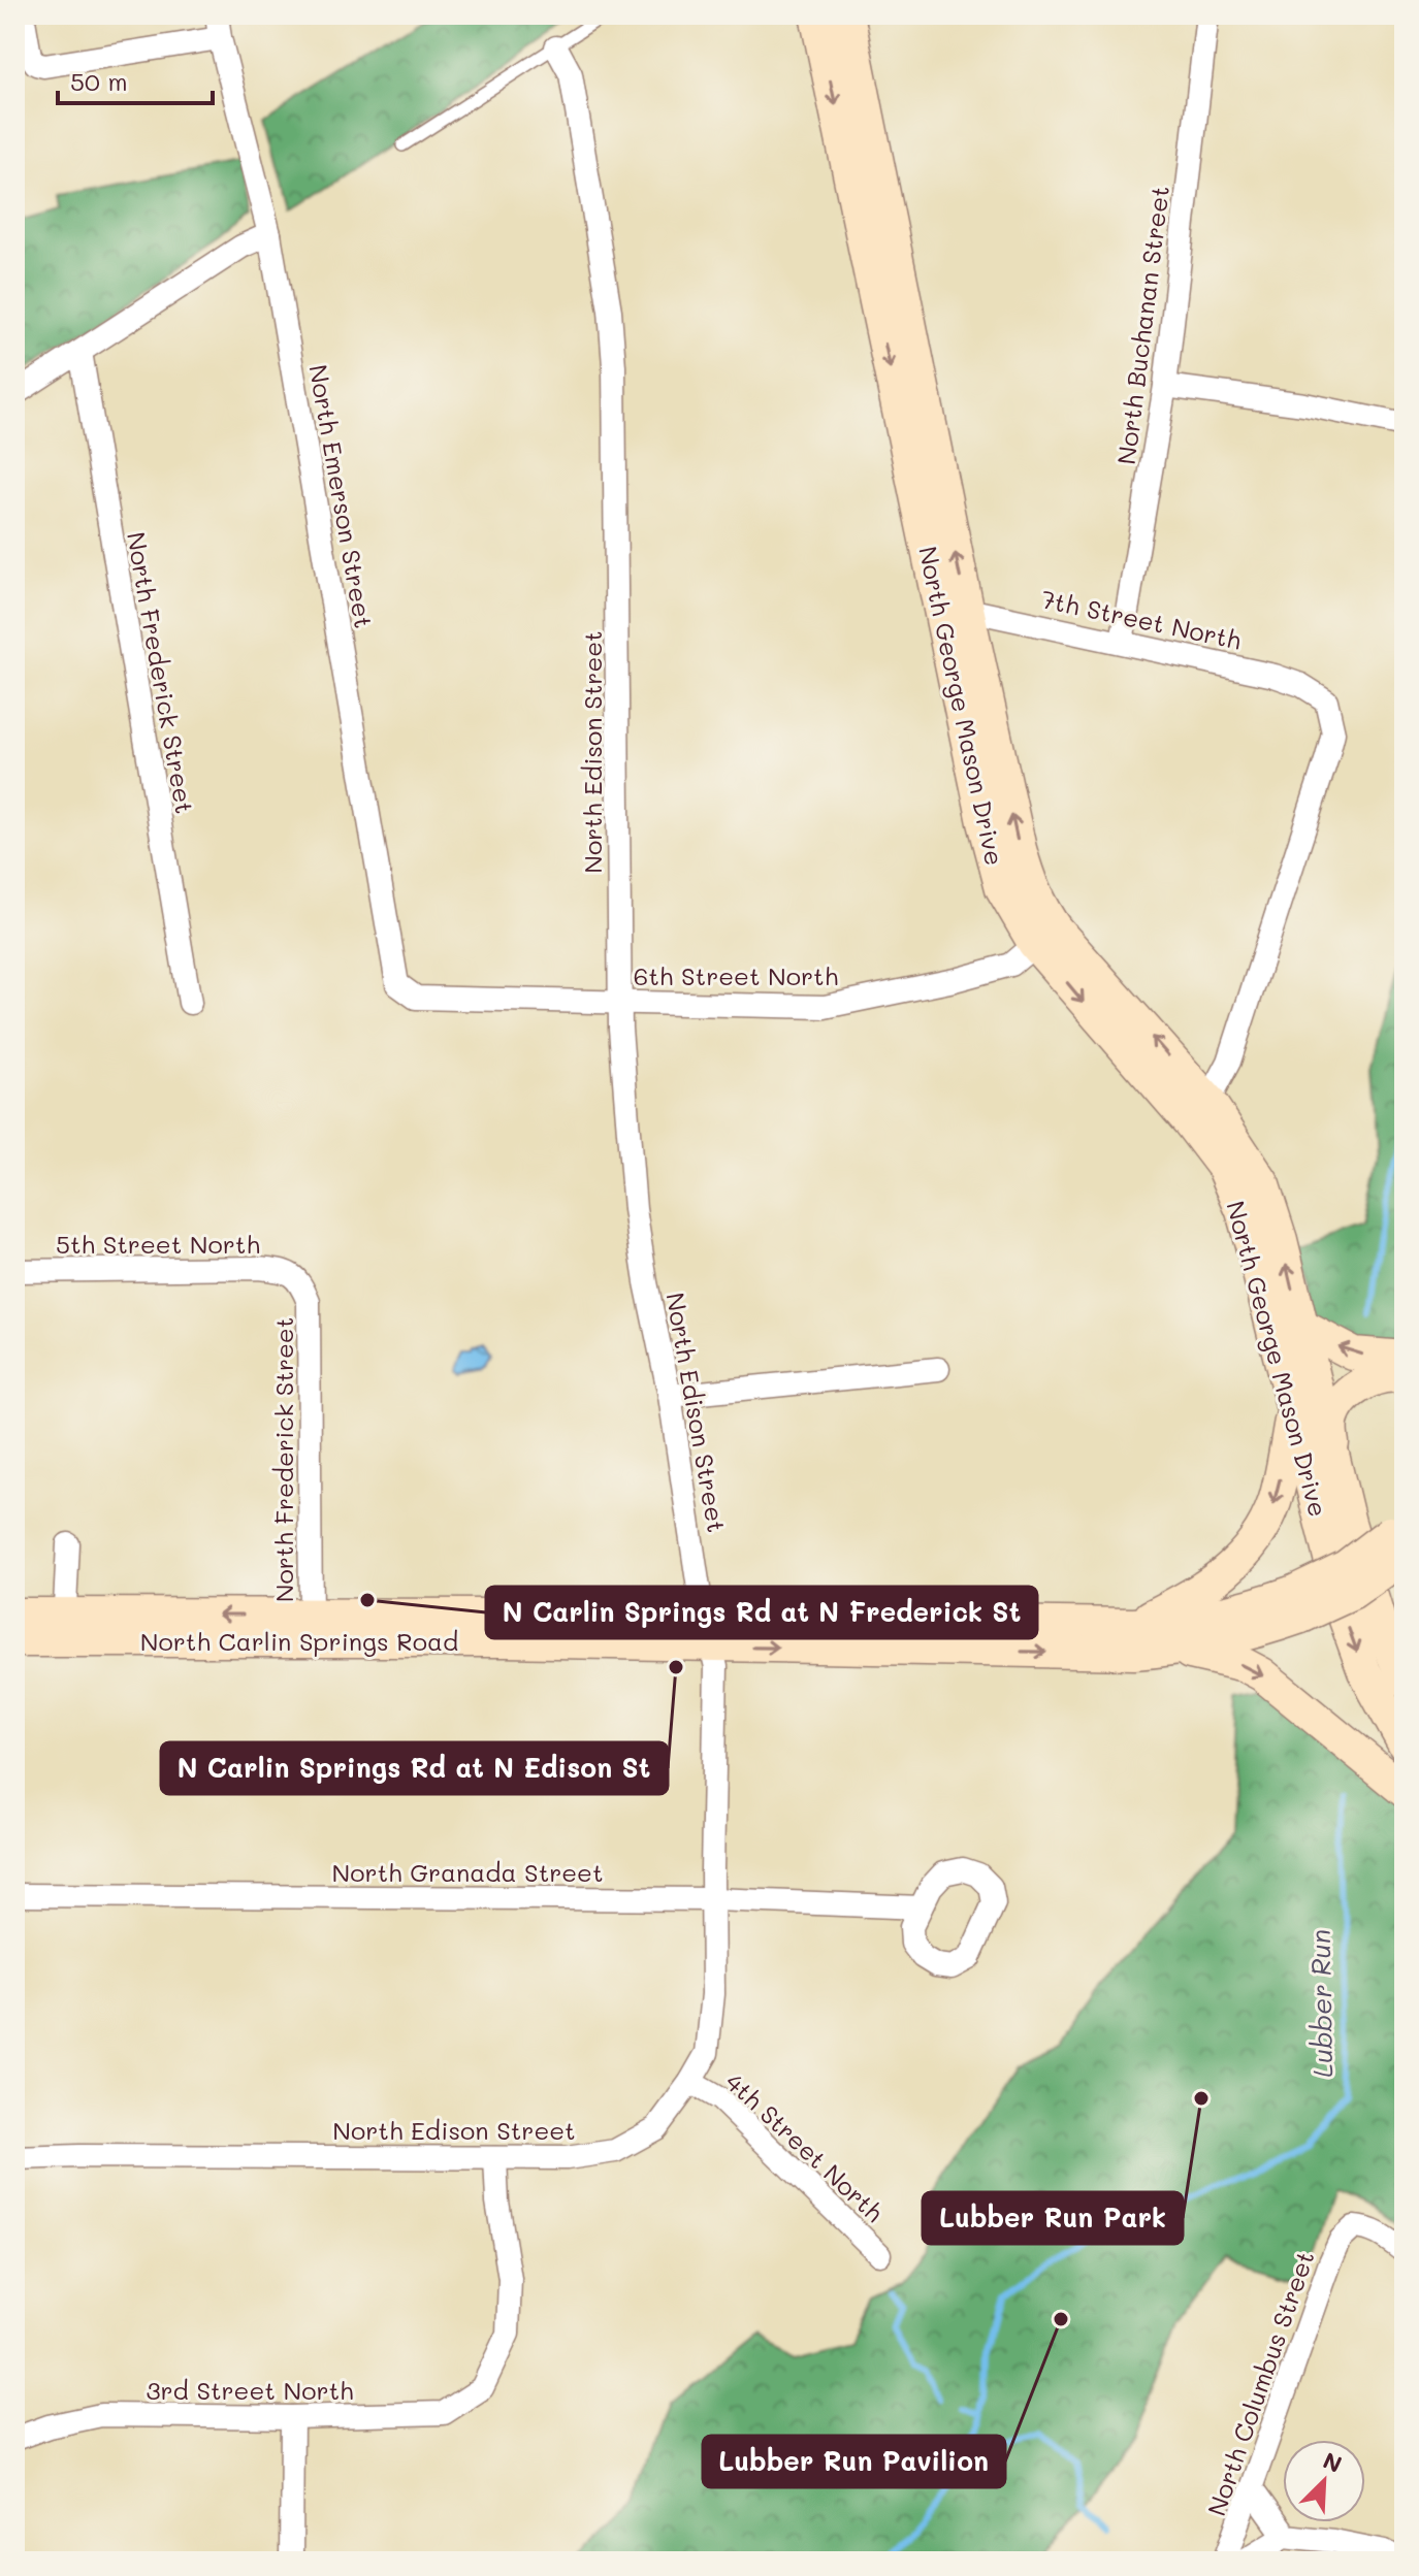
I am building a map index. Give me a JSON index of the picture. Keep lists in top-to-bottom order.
{
  "streets": {
    "main road": ["North George Mason Drive", "North Carlin Springs Road"],
    "street": [
      "North Buchanan Street",
      "North Emerson Street",
      "7th Street North",
      "North Frederick Street",
      "North Edison Street",
      "6th Street North",
      "5th Street North",
      "North Granada Street",
      "4th Street North",
      "North Columbus Street",
      "3rd Street North"
    ]
  },
  "crossings": [
    ["North Buchanan Street", "7th Street North"],
    ["North Emerson Street", "6th Street North"],
    ["7th Street North", "North George Mason Drive"],
    ["North Frederick Street", "5th Street North"],
    ["North Frederick Street", "North Carlin Springs Road"],
    ["North George Mason Drive", "6th Street North"],
    ["North Edison Street", "6th Street North"],
    ["North Edison Street", "North Carlin Springs Road"],
    ["North Edison Street", "North Granada Street"],
    ["North Edison Street", "4th Street North"],
    ["North Edison Street", "3rd Street North"]
  ],
  "water": ["Lubber Run"],
  "places": [
    "N Carlin Springs Rd at N Frederick St",
    "N Carlin Springs Rd at N Edison St",
    "Lubber Run Park",
    "Lubber Run Pavilion"
  ],
  "scale_bar": "50 m",
  "north": "top right"
}
